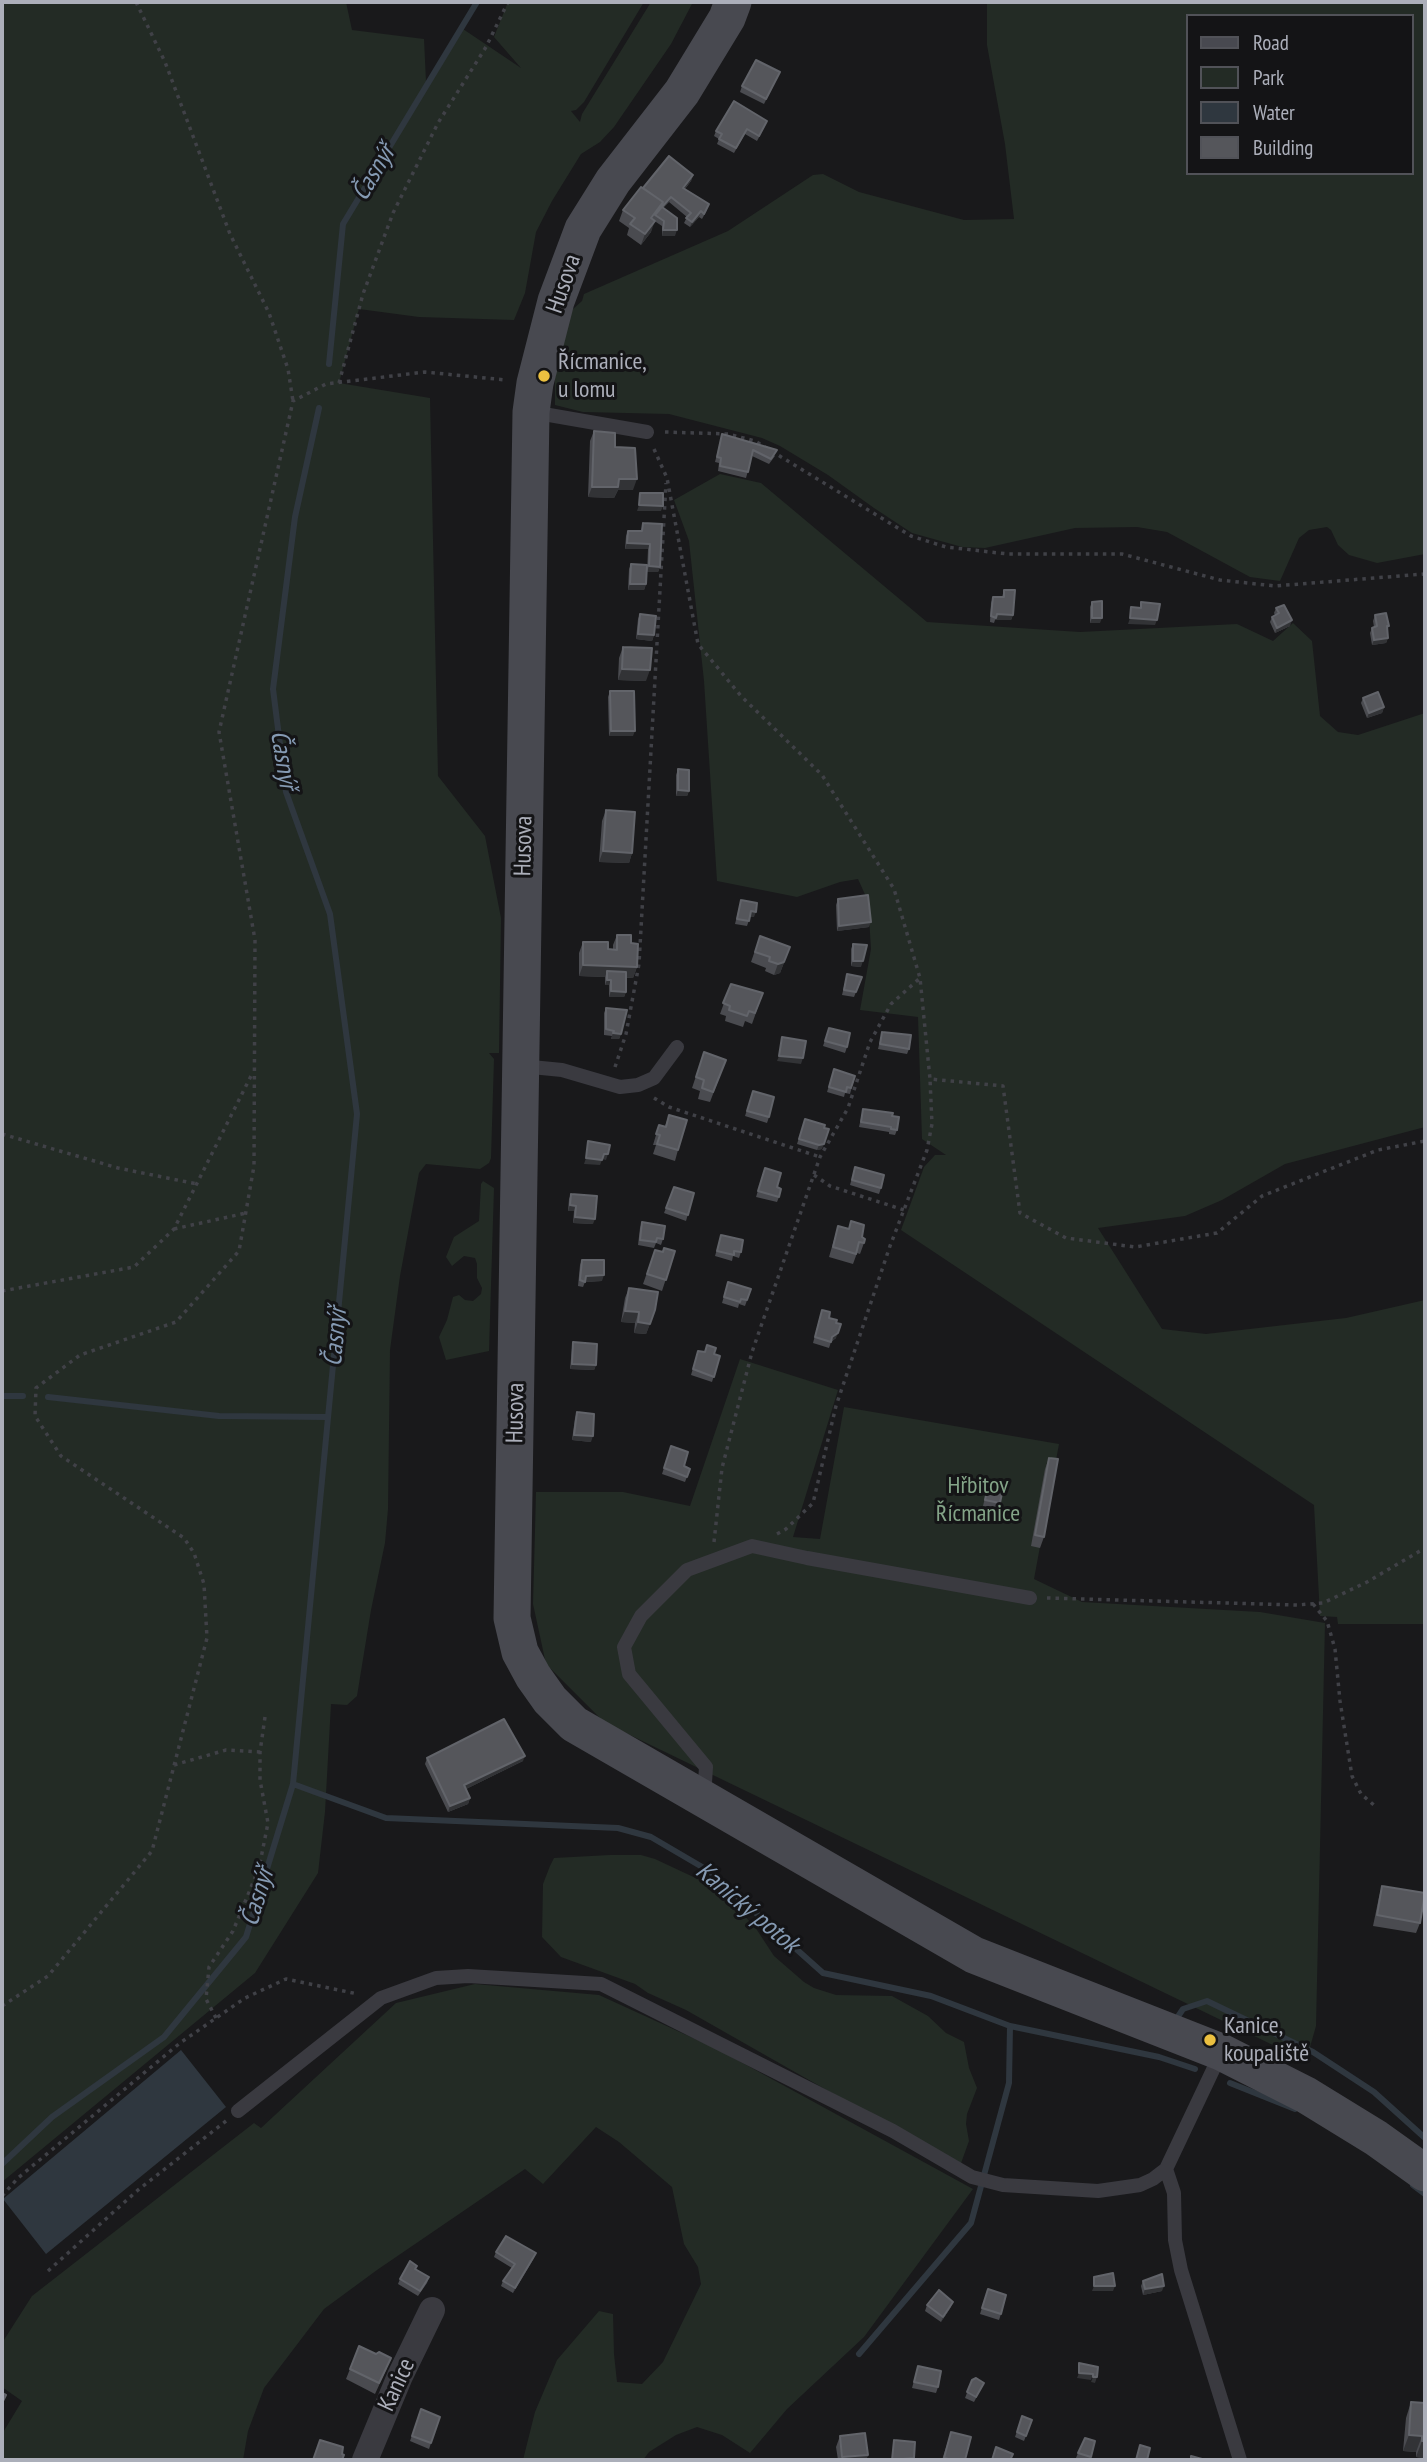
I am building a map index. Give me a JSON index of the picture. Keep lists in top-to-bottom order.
{
  "streets": {
    "main road": ["Husova"],
    "street": ["Kanice"]
  },
  "water": ["Časnýř", "Kanický potok"],
  "parks": ["Hřbitov Řícmanice"],
  "places": ["Řícmanice, u lomu", "Kanice, koupaliště"],
  "legend": [
    "Road",
    "Park",
    "Water",
    "Building"
  ]
}
